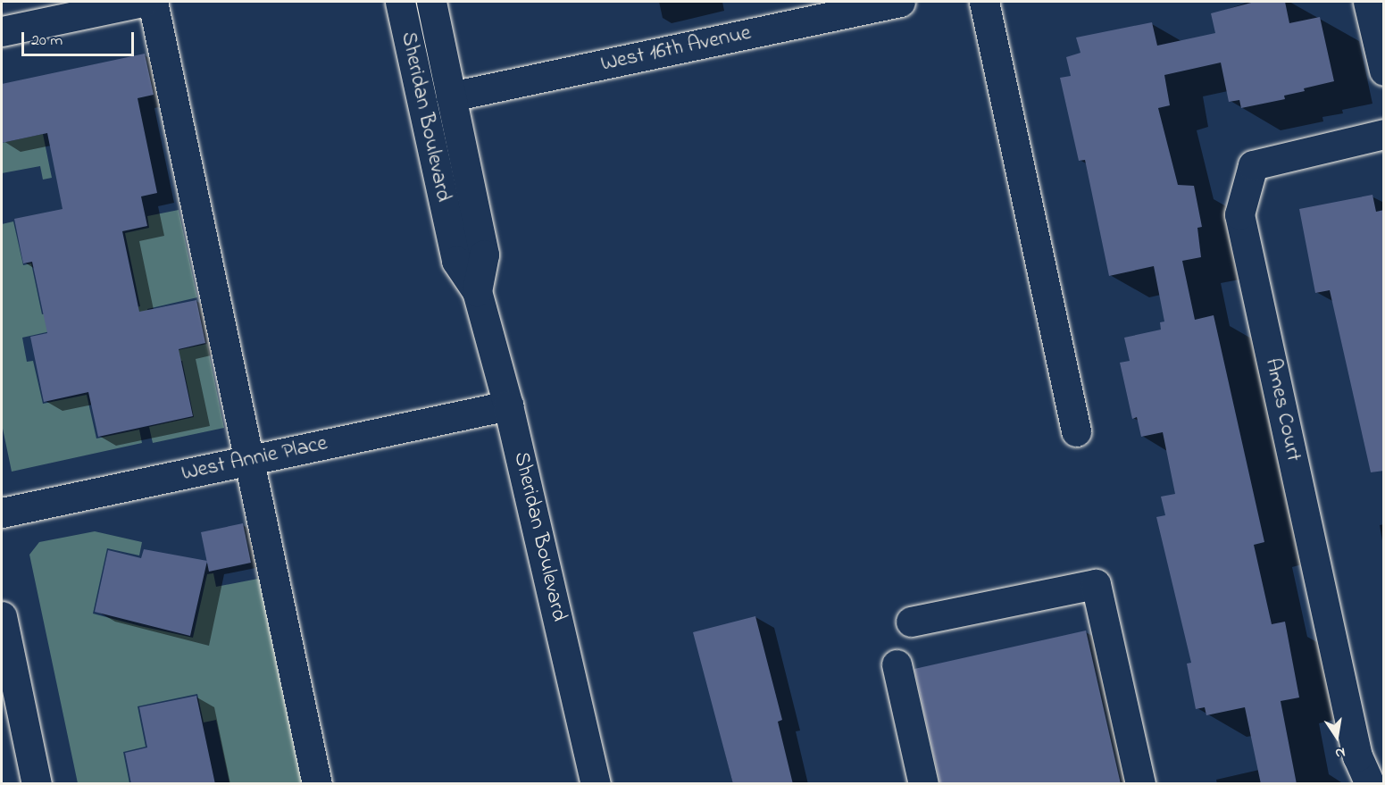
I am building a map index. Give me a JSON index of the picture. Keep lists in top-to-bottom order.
{
  "streets": {
    "street": [
      "West 16th Avenue",
      "Sheridan Boulevard",
      "Ames Court",
      "West Annie Place"
    ]
  },
  "crossings": [
    ["West 16th Avenue", "Sheridan Boulevard"],
    ["Sheridan Boulevard", "West Annie Place"]
  ],
  "scale_bar": "20 m",
  "north": "bottom"
}
